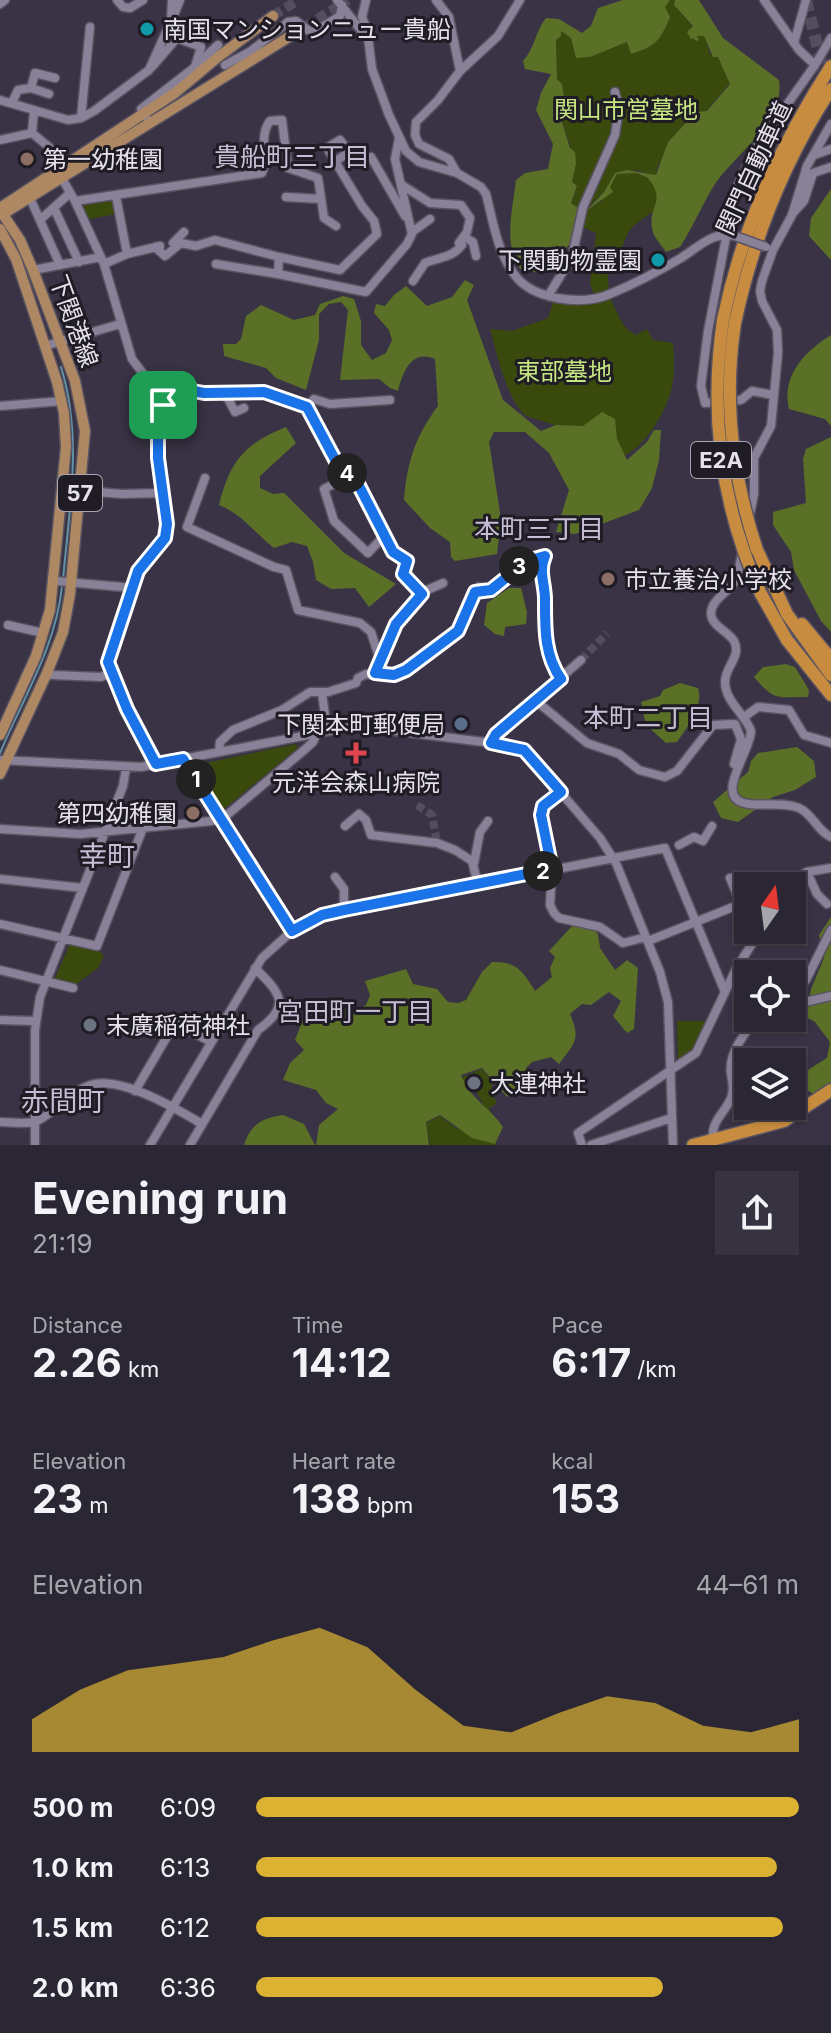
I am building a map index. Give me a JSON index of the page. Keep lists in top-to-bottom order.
{
  "streets": {
    "highway": ["関門自動車道", "E2A"],
    "main road": ["下関港線", "57"]
  },
  "districts": [
    "貴船町三丁目",
    "本町三丁目",
    "本町二丁目",
    "幸町",
    "宮田町一丁目",
    "赤間町"
  ],
  "parks": ["関山市営墓地", "東部墓地"],
  "places": {
    "other": [
      "南国マンションニュー貴船",
      "第一幼稚園",
      "下関動物霊園",
      "市立養治小学校",
      "下関本町郵便局",
      "第四幼稚園",
      "末廣稲荷神社",
      "大連神社"
    ],
    "health": ["元洋会森山病院"]
  },
  "north": "top",
  "page": {
    "pins": [
      "4",
      "3",
      "1",
      "2"
    ],
    "heading": ["Evening run", "21:19"],
    "stats": [
      ["Distance", "2.26 km"],
      ["Time", "14:12"],
      ["Pace", "6:17 /km"],
      ["Elevation", "23 m"],
      ["Heart rate", "138 bpm"],
      ["kcal", "153"]
    ],
    "chart": ["Elevation", "44–61 m"],
    "list": [
      {
        "name": "500 m",
        "note": "6:09"
      },
      {
        "name": "1.0 km",
        "note": "6:13"
      },
      {
        "name": "1.5 km",
        "note": "6:12"
      },
      {
        "name": "2.0 km",
        "note": "6:36"
      }
    ]
  }
}
